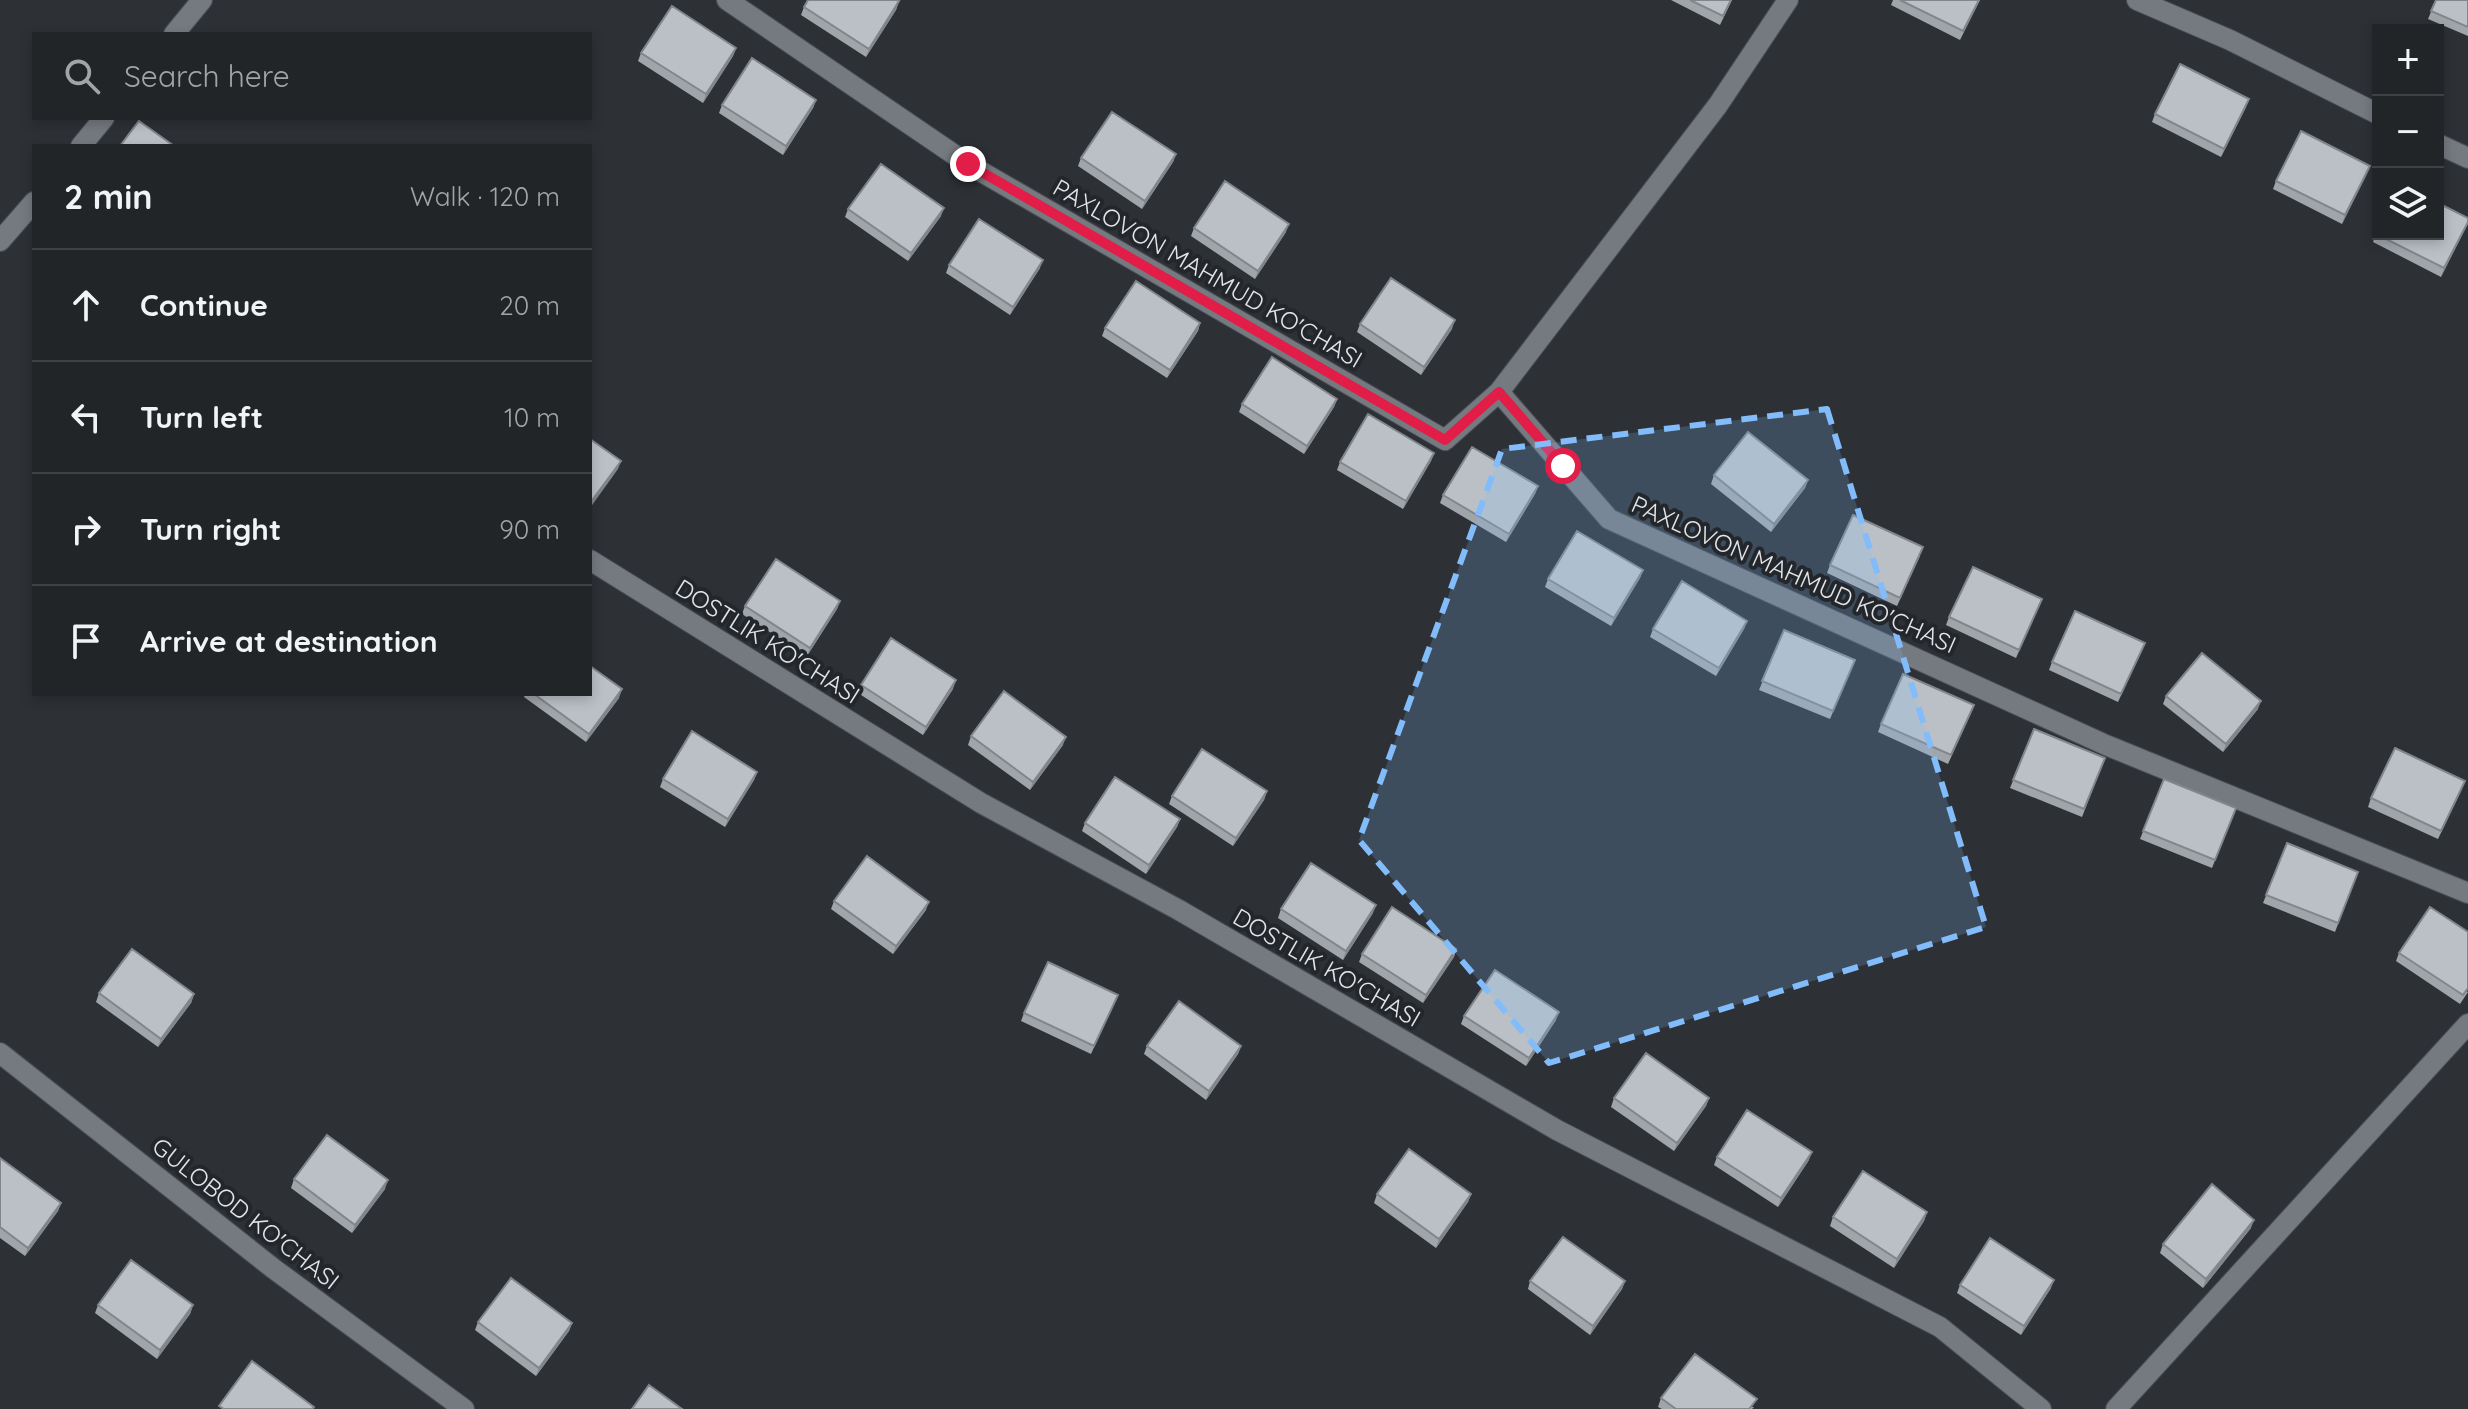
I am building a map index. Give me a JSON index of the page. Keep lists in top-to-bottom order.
{
  "streets": {
    "street": ["PAXLOVON MAHMUD KO'CHASI", "DOSTLIK KO'CHASI", "GULOBOD KO'CHASI"]
  },
  "page": {
    "map_buttons": ["+", "−"],
    "search": "Search here",
    "heading": ["2 min", "Walk · 120 m"],
    "list": [
      ["Continue", "20 m"],
      ["Turn left", "10 m"],
      ["Turn right", "90 m"],
      "Arrive at destination"
    ]
  }
}
